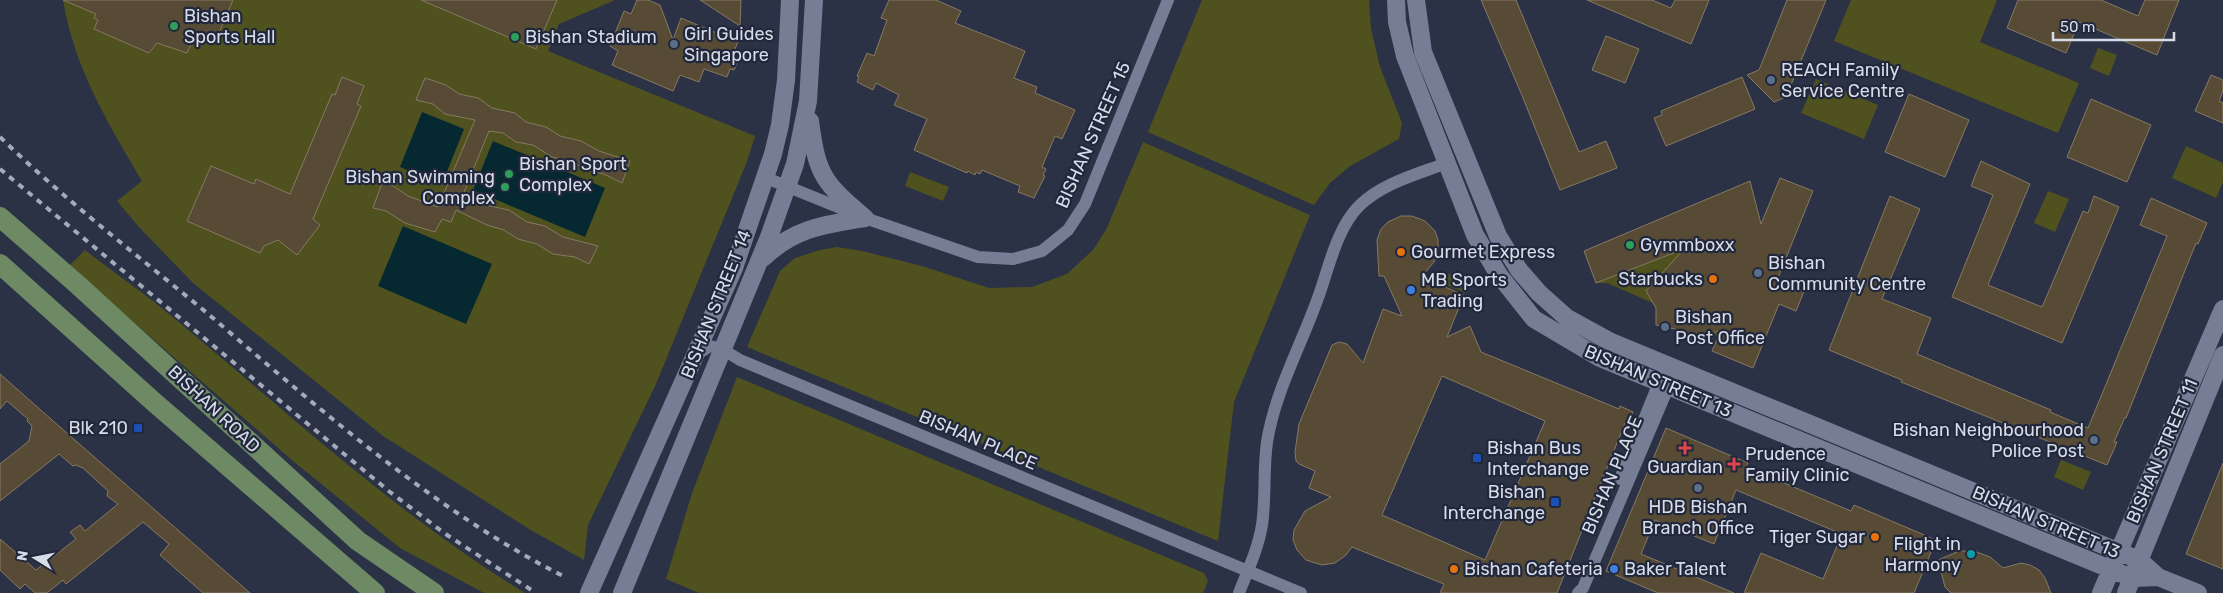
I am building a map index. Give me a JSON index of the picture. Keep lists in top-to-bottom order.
{
  "streets": {
    "main road": ["BISHAN ROAD"],
    "street": [
      "BISHAN STREET 15",
      "BISHAN STREET 14",
      "BISHAN STREET 13",
      "BISHAN PLACE",
      "BISHAN STREET 11"
    ]
  },
  "crossings": [
    ["BISHAN STREET 15", "BISHAN STREET 14"],
    ["BISHAN STREET 14", "BISHAN PLACE"],
    ["BISHAN STREET 13", "BISHAN PLACE"],
    ["BISHAN STREET 13", "BISHAN STREET 11"]
  ],
  "places": {
    "other": [
      "Bishan Sports Hall",
      "Bishan Stadium",
      "Girl Guides Singapore",
      "REACH Family Service Centre",
      "Bishan Sport Complex",
      "Bishan Swimming Complex",
      "Gymmboxx",
      "Gourmet Express",
      "Bishan Community Centre",
      "Starbucks",
      "MB Sports Trading",
      "Bishan Post Office",
      "Bishan Neighbourhood Police Post",
      "HDB Bishan Branch Office",
      "Tiger Sugar",
      "Flight in Harmony",
      "Bishan Cafeteria",
      "Baker Talent"
    ],
    "transit": ["Blk 210", "Bishan Bus Interchange", "Bishan Interchange"],
    "health": ["Guardian", "Prudence Family Clinic"]
  },
  "scale_bar": "50 m",
  "north": "left"
}
